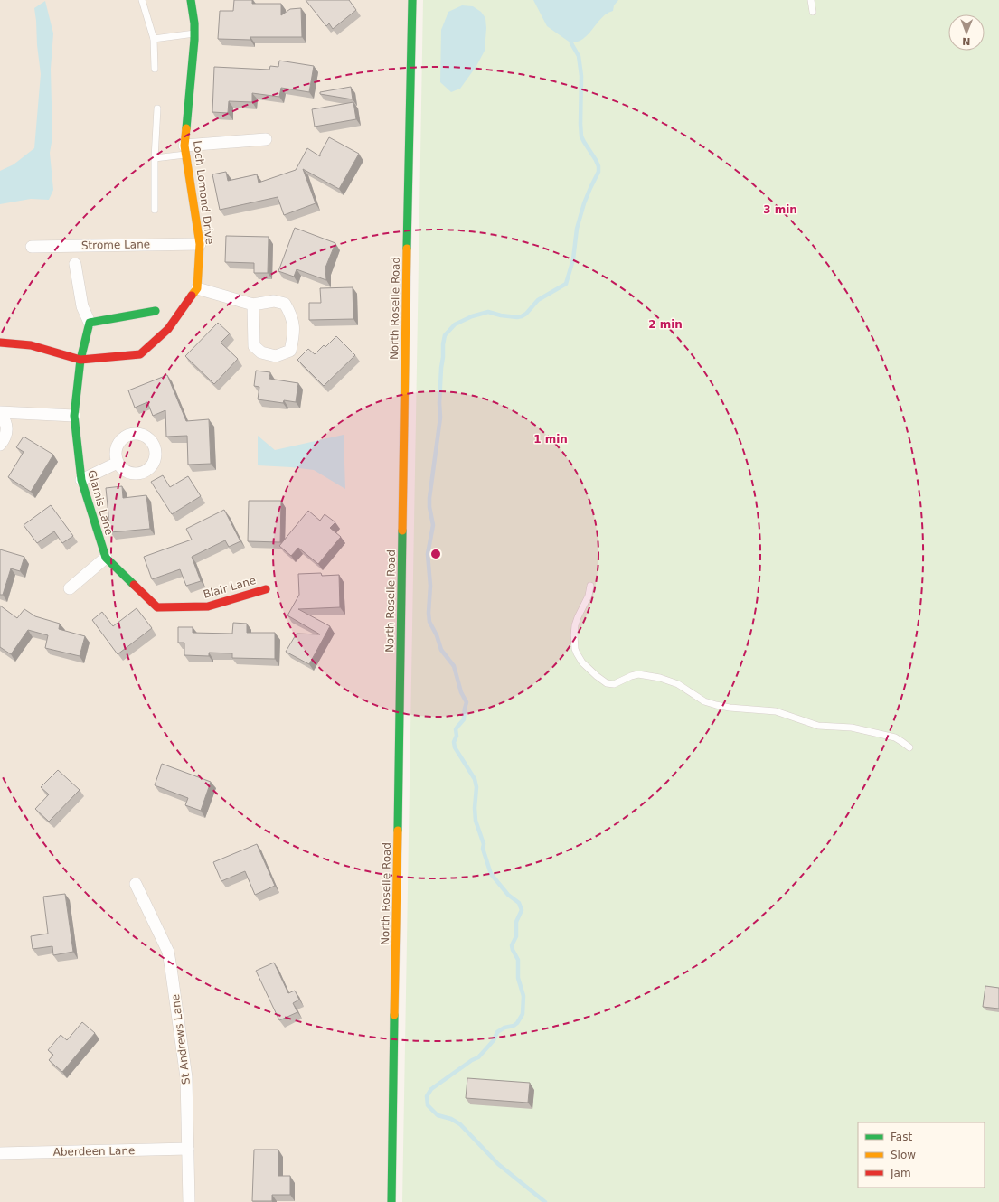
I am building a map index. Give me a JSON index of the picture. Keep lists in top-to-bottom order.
{
  "streets": {
    "main road": [
      "Loch Lomond Drive",
      "North Roselle Road",
      "Glamis Lane",
      "Blair Lane"
    ],
    "street": ["Strome Lane", "St Andrews Lane", "Aberdeen Lane"]
  },
  "crossings": [
    ["Loch Lomond Drive", "Strome Lane"],
    ["Glamis Lane", "Blair Lane"],
    ["St Andrews Lane", "Aberdeen Lane"]
  ],
  "legend": ["Fast", "Slow", "Jam"],
  "north": "bottom",
  "rings": ["3 min", "2 min", "1 min"]
}
